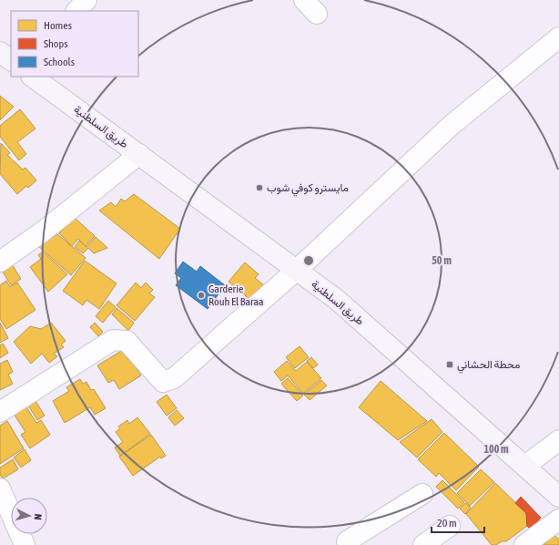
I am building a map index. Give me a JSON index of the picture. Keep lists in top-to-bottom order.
{
  "streets": {
    "main road": ["طريق السلطنية"]
  },
  "places": {
    "other": ["مايسترو كوفي شوب", "Garderie Rouh El Baraa"],
    "transit": ["محطة الحشاني"]
  },
  "legend": ["Homes", "Shops", "Schools"],
  "scale_bar": "20 m",
  "north": "right",
  "rings": ["50 m", "100 m"]
}
